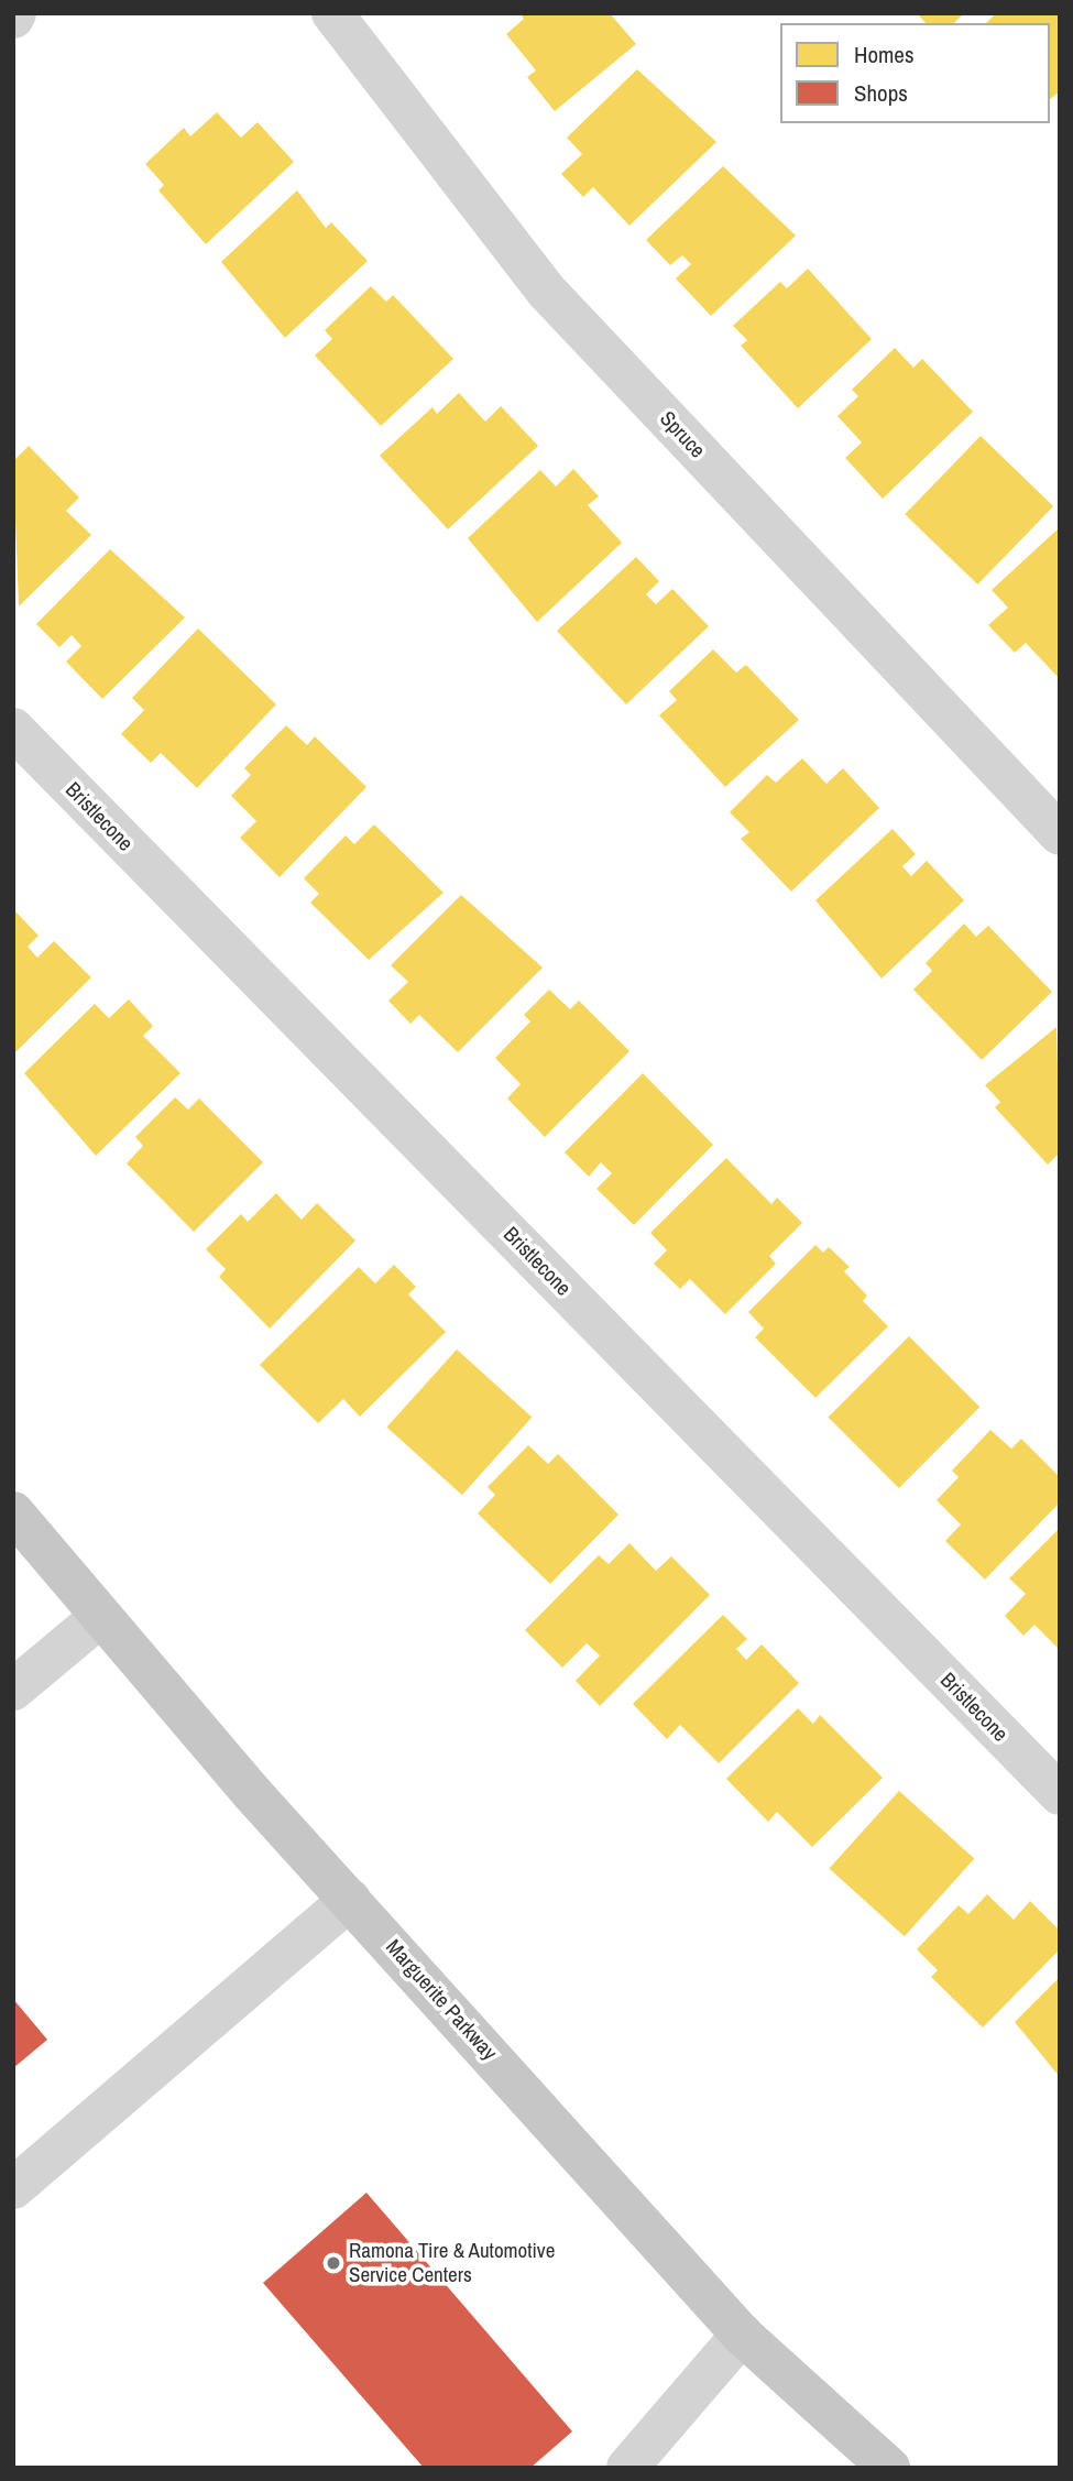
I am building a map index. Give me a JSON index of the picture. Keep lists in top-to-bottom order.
{
  "streets": {
    "main road": ["Marguerite Parkway"],
    "street": ["Spruce", "Bristlecone"]
  },
  "places": ["Ramona Tire & Automotive Service Centers"],
  "legend": ["Homes", "Shops"]
}
